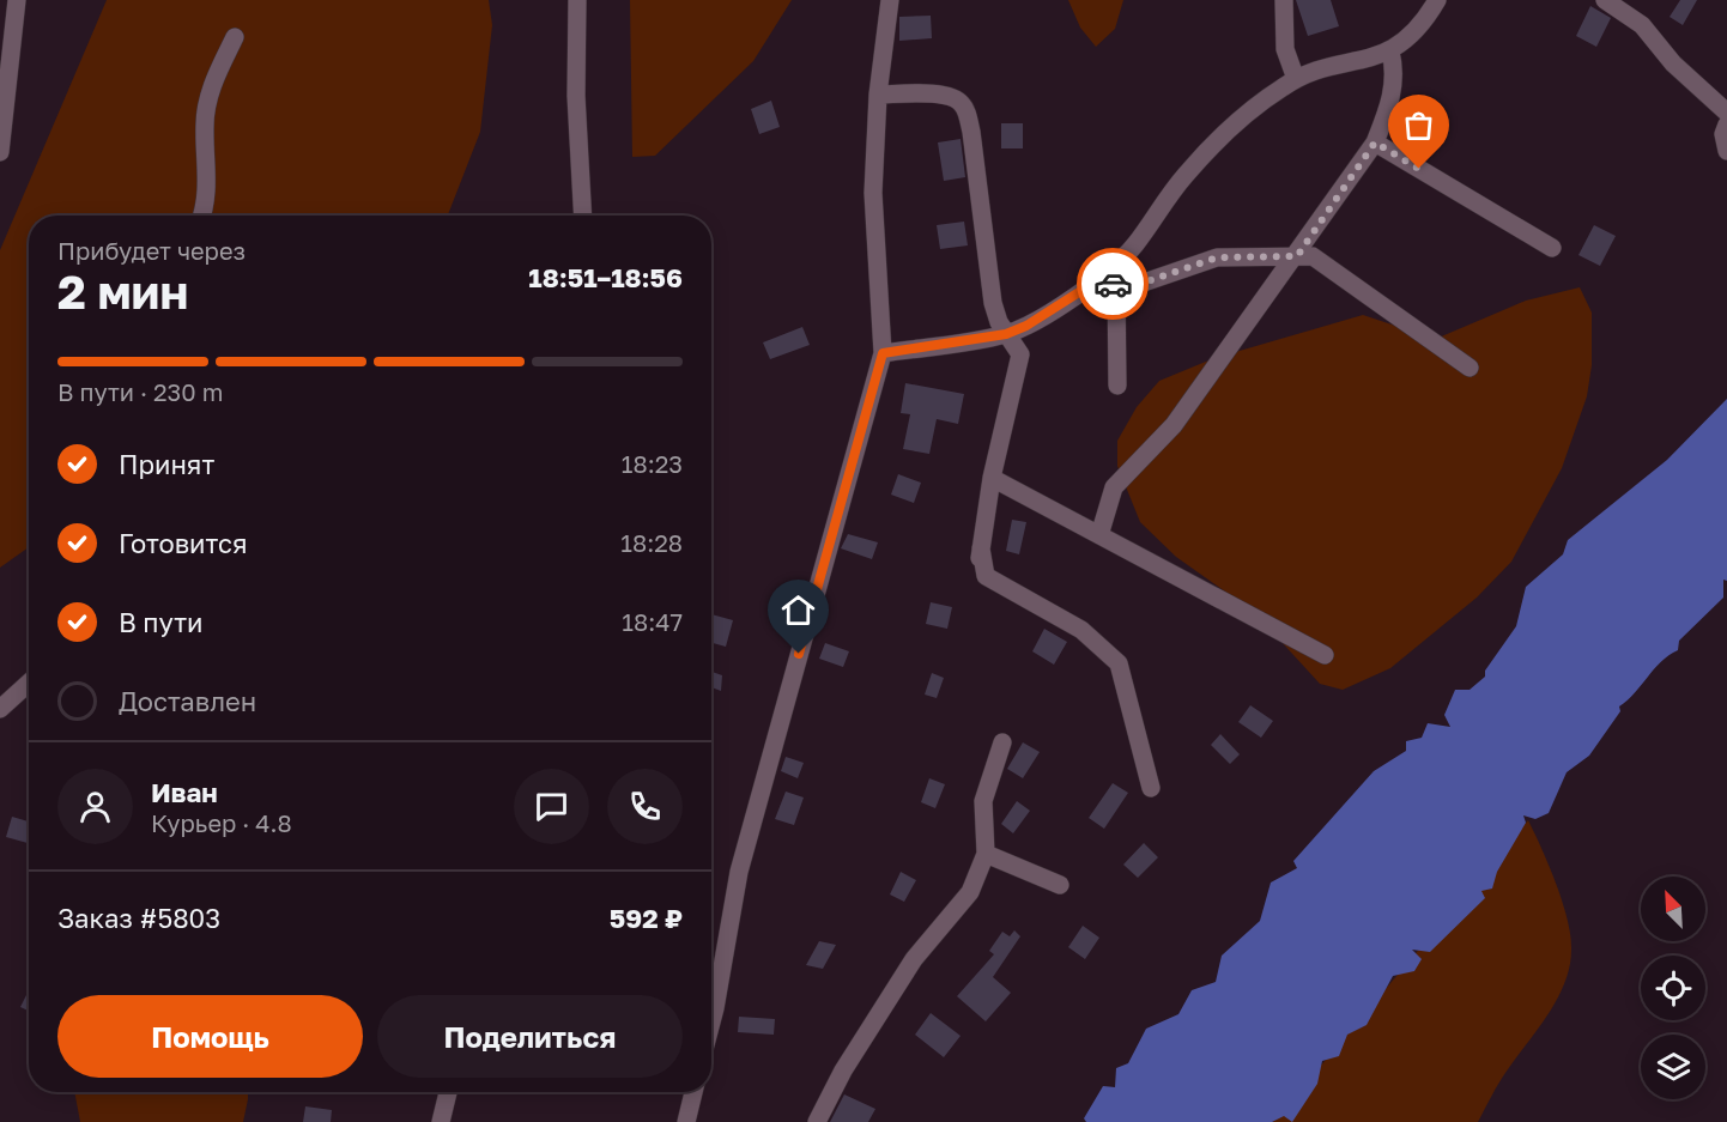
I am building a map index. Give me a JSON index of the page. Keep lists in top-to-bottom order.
{
  "north": "top left",
  "page": {
    "heading": ["2 мин", "Прибудет через", "18:51–18:56"],
    "panel": [
      "Иван",
      "Курьер · 4.8",
      "Заказ #5803",
      "592 ₽"
    ],
    "bar": "В пути · 230 m",
    "list": [
      ["Принят", "18:23"],
      ["Готовится", "18:28"],
      ["В пути", "18:47"],
      "Доставлен"
    ],
    "buttons": ["Помощь", "Поделиться"]
  }
}
